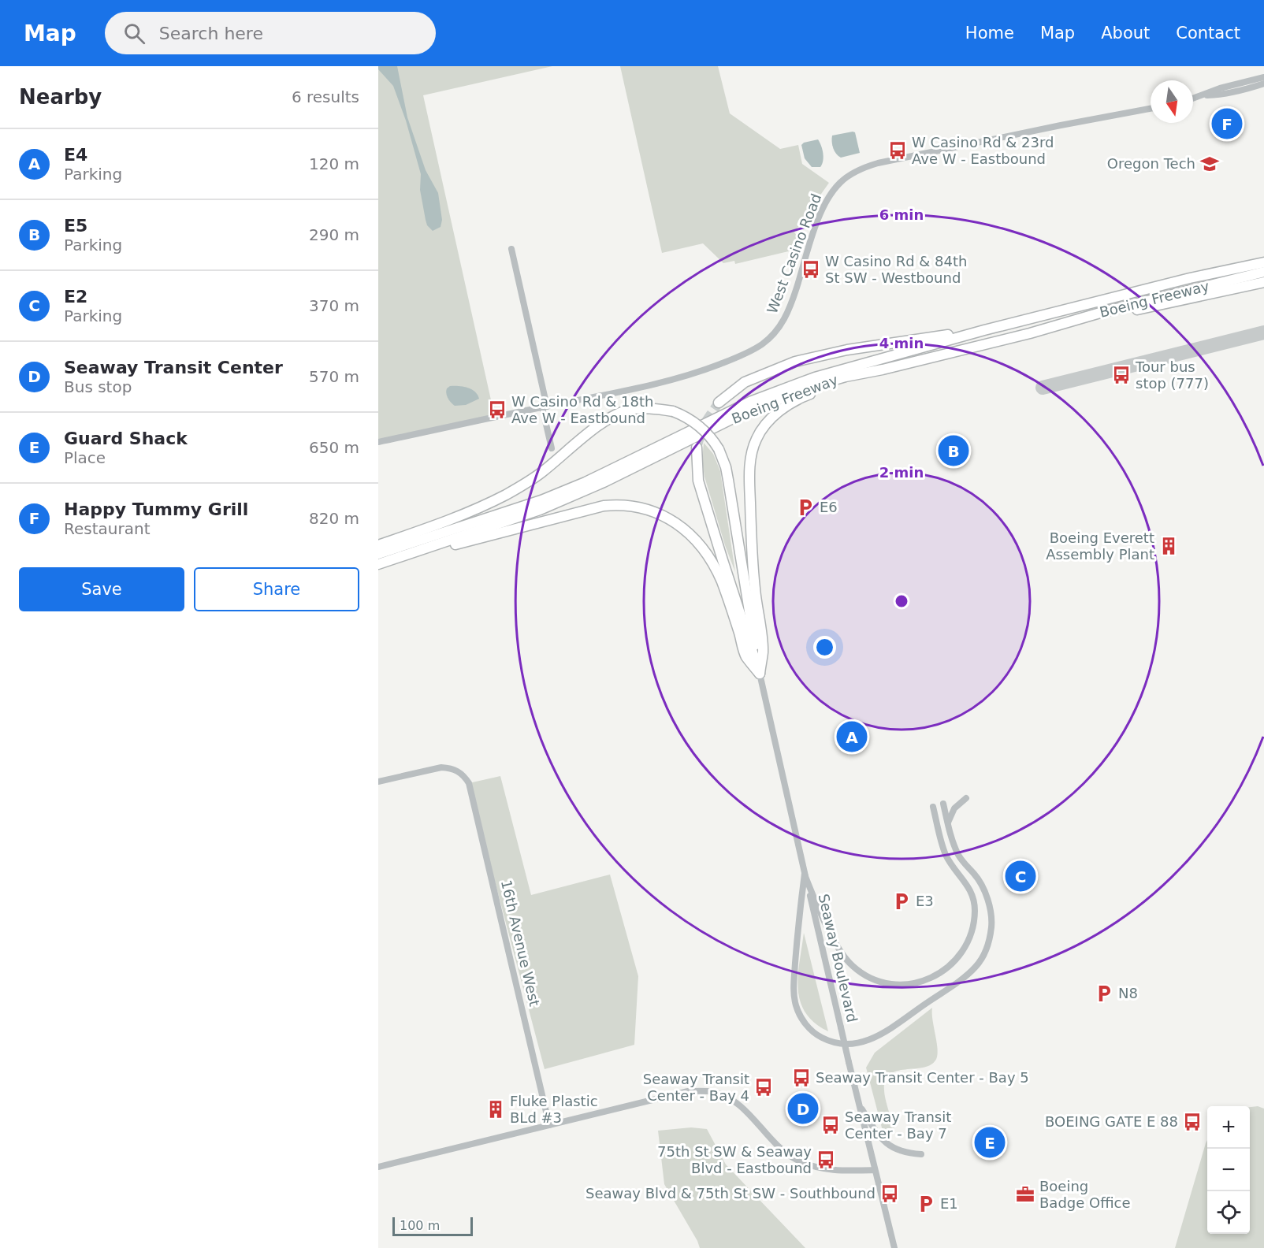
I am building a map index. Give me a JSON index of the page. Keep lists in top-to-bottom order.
{
  "streets": {
    "highway": ["Boeing Freeway"],
    "street": ["West Casino Road", "16th Avenue West", "Seaway Boulevard"]
  },
  "places": {
    "bus stop": [
      "W Casino Rd & 23rd Ave W - Eastbound",
      "W Casino Rd & 84th St SW - Westbound",
      "Tour bus stop (777)",
      "W Casino Rd & 18th Ave W - Eastbound",
      "Seaway Transit Center - Bay 5",
      "Seaway Transit Center - Bay 4",
      "BOEING GATE E 88",
      "Seaway Transit Center - Bay 7",
      "75th St SW & Seaway Blvd - Eastbound",
      "Seaway Blvd & 75th St SW - Southbound"
    ],
    "school or university": ["Oregon Tech"],
    "parking": [
      "E6",
      "E3",
      "N8",
      "E1"
    ],
    "building": ["Boeing Everett Assembly Plant", "Fluke Plastic BLd #3"],
    "office": ["Boeing Badge Office"]
  },
  "scale_bar": "100 m",
  "north": "bottom",
  "page": {
    "header": "Map",
    "search": "Search here",
    "nav": [
      "Home",
      "Map",
      "About",
      "Contact"
    ],
    "heading": ["Nearby", "6 results"],
    "pins": [
      "F",
      "B",
      "A",
      "C",
      "D",
      "E"
    ],
    "list": [
      {
        "mark": "A",
        "name": "E4",
        "note": "Parking",
        "value": "120 m"
      },
      {
        "mark": "B",
        "name": "E5",
        "note": "Parking",
        "value": "290 m"
      },
      {
        "mark": "C",
        "name": "E2",
        "note": "Parking",
        "value": "370 m"
      },
      {
        "mark": "D",
        "name": "Seaway Transit Center",
        "note": "Bus stop",
        "value": "570 m"
      },
      {
        "mark": "E",
        "name": "Guard Shack",
        "note": "Place",
        "value": "650 m"
      },
      {
        "mark": "F",
        "name": "Happy Tummy Grill",
        "note": "Restaurant",
        "value": "820 m"
      }
    ],
    "buttons": ["Save", "Share"],
    "map_buttons": ["+", "−"],
    "scale": "100 m"
  },
  "rings": ["6 min", "4 min", "2 min"]
}
